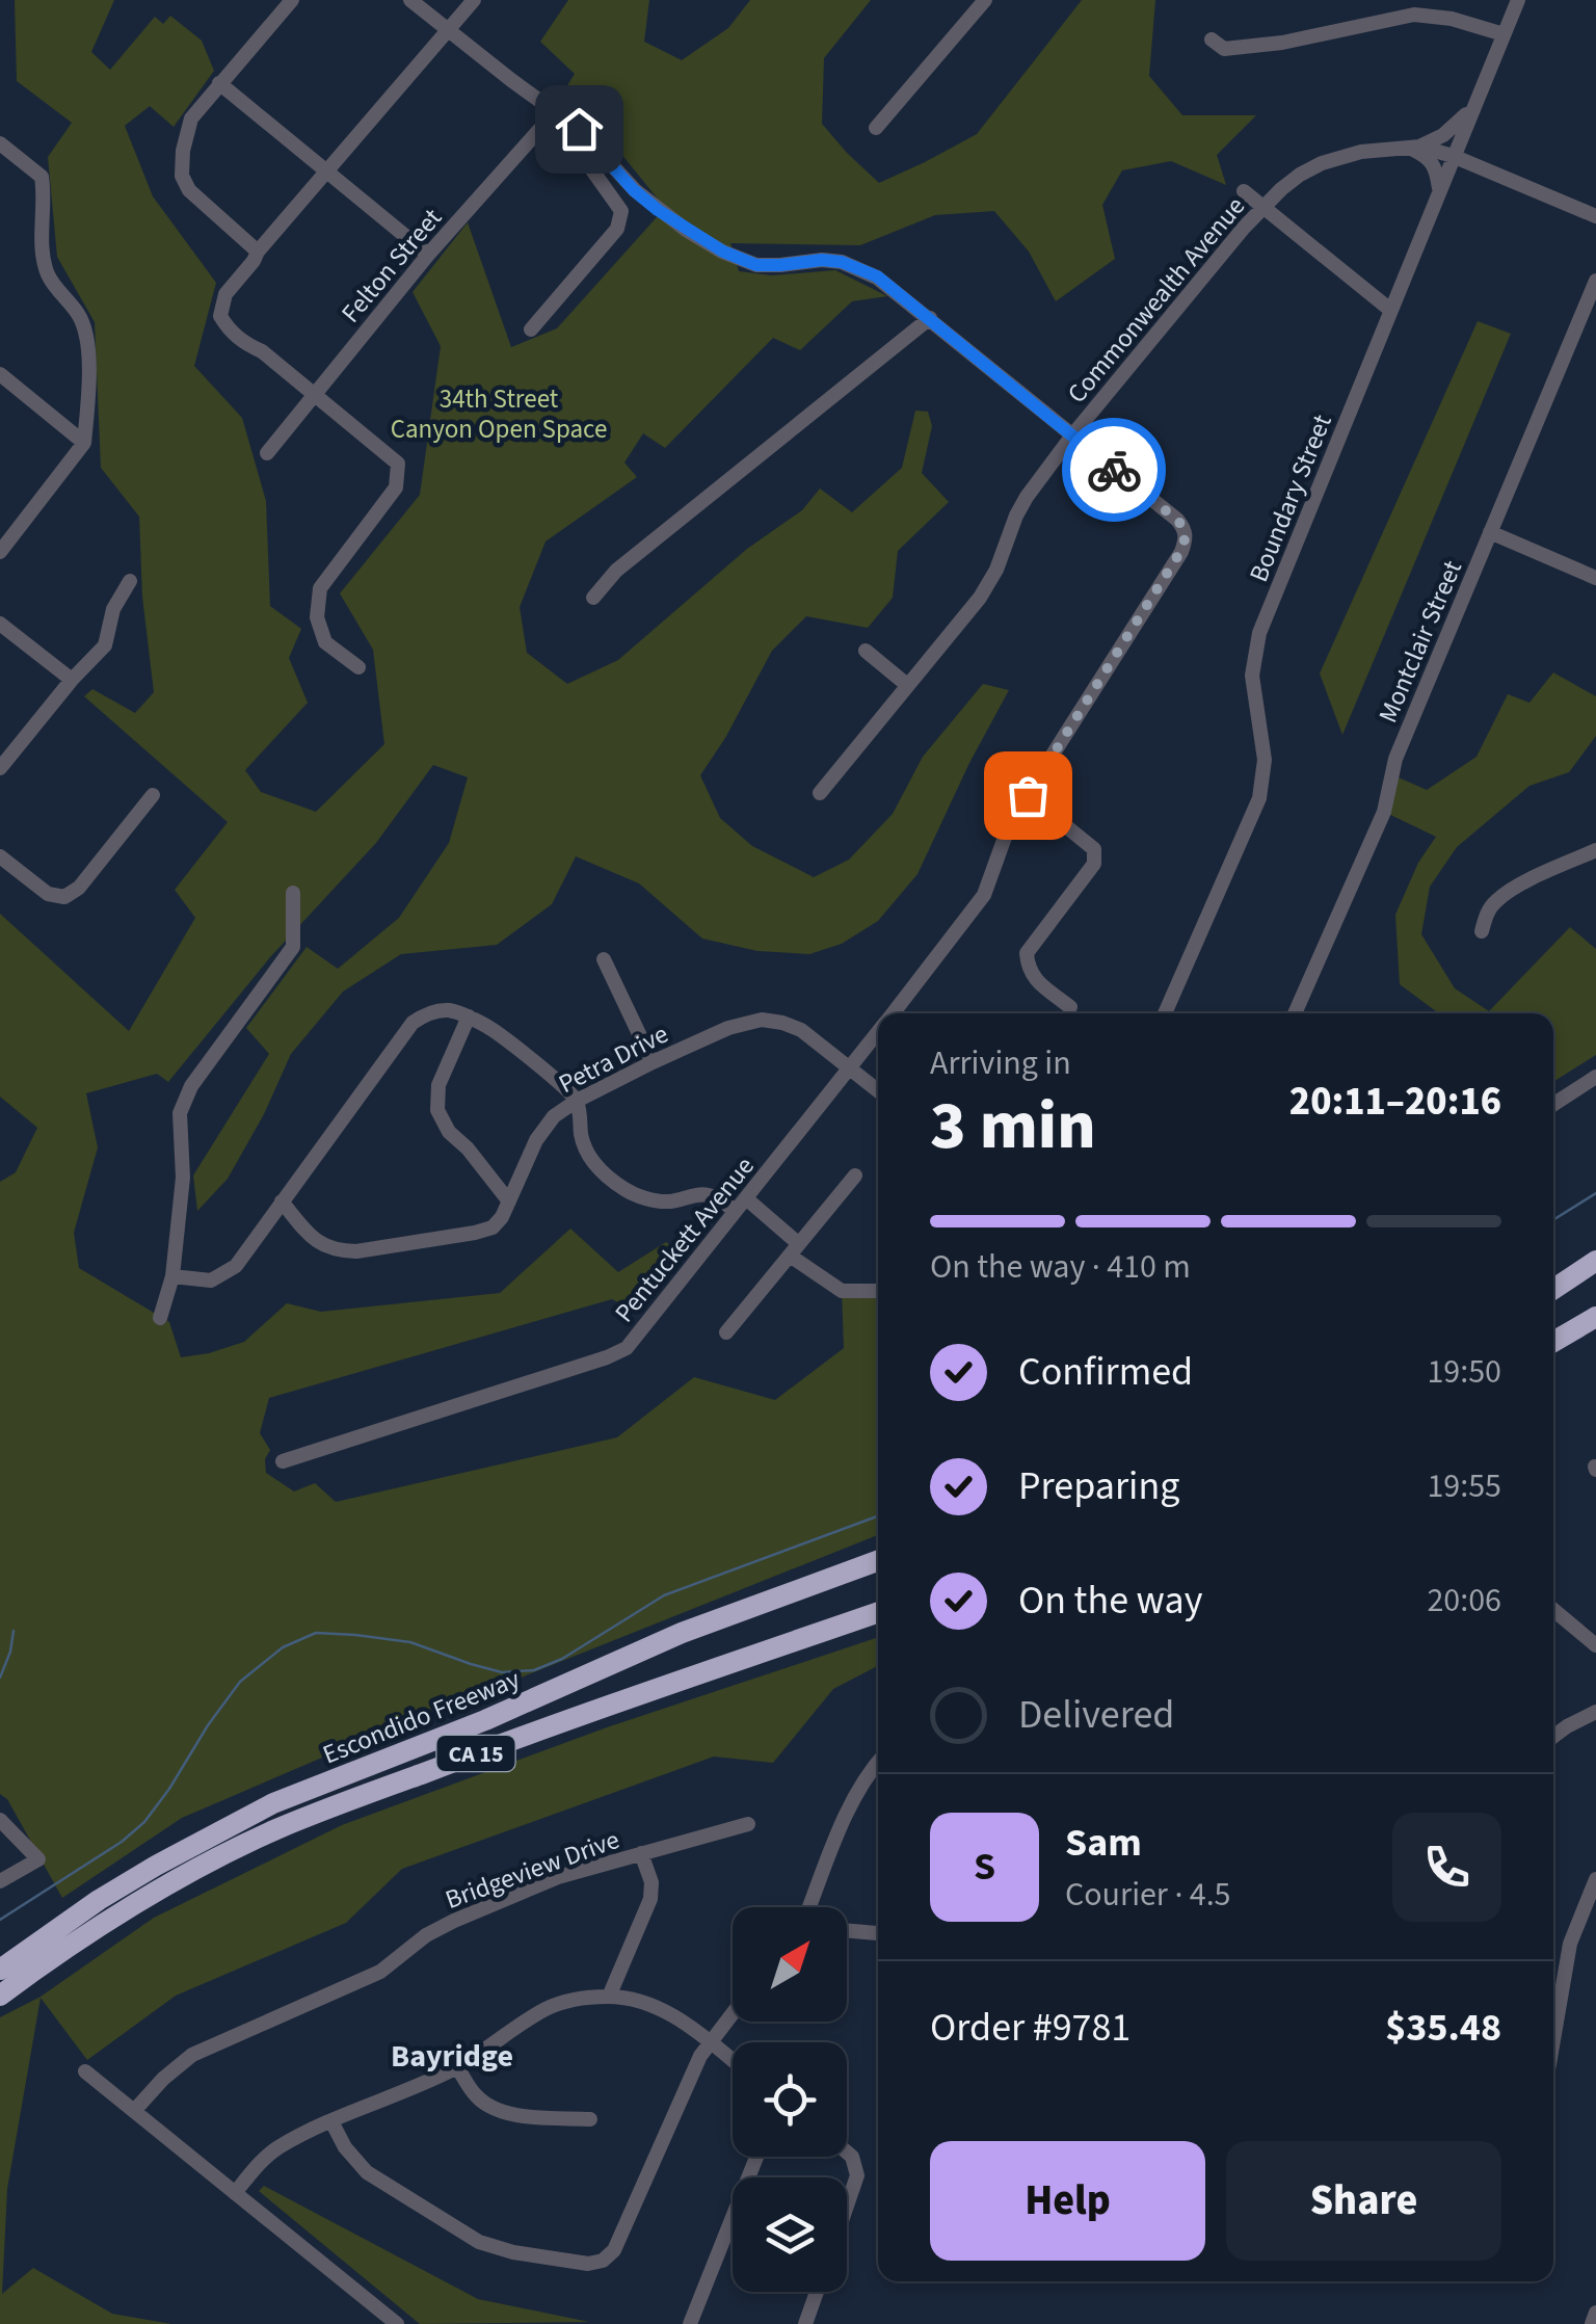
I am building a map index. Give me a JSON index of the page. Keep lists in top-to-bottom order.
{
  "streets": {
    "highway": ["Escondido Freeway", "CA 15"],
    "street": [
      "Felton Street",
      "Commonwealth Avenue",
      "Boundary Street",
      "Montclair Street",
      "Petra Drive",
      "Pentuckett Avenue",
      "Bridgeview Drive"
    ]
  },
  "crossings": [
    ["Commonwealth Avenue", "Boundary Street"],
    ["Commonwealth Avenue", "Pentuckett Avenue"],
    ["Petra Drive", "Pentuckett Avenue"]
  ],
  "districts": ["Bayridge"],
  "parks": ["34th Street Canyon Open Space"],
  "north": "top right",
  "page": {
    "heading": ["3 min", "Arriving in", "20:11–20:16"],
    "panel": [
      "Sam",
      "Courier · 4.5",
      "Order #9781",
      "$35.48"
    ],
    "bar": "On the way · 410 m",
    "list": [
      ["Confirmed", "19:50"],
      ["Preparing", "19:55"],
      ["On the way", "20:06"],
      "Delivered"
    ],
    "round": "S",
    "buttons": ["Help", "Share"]
  }
}
